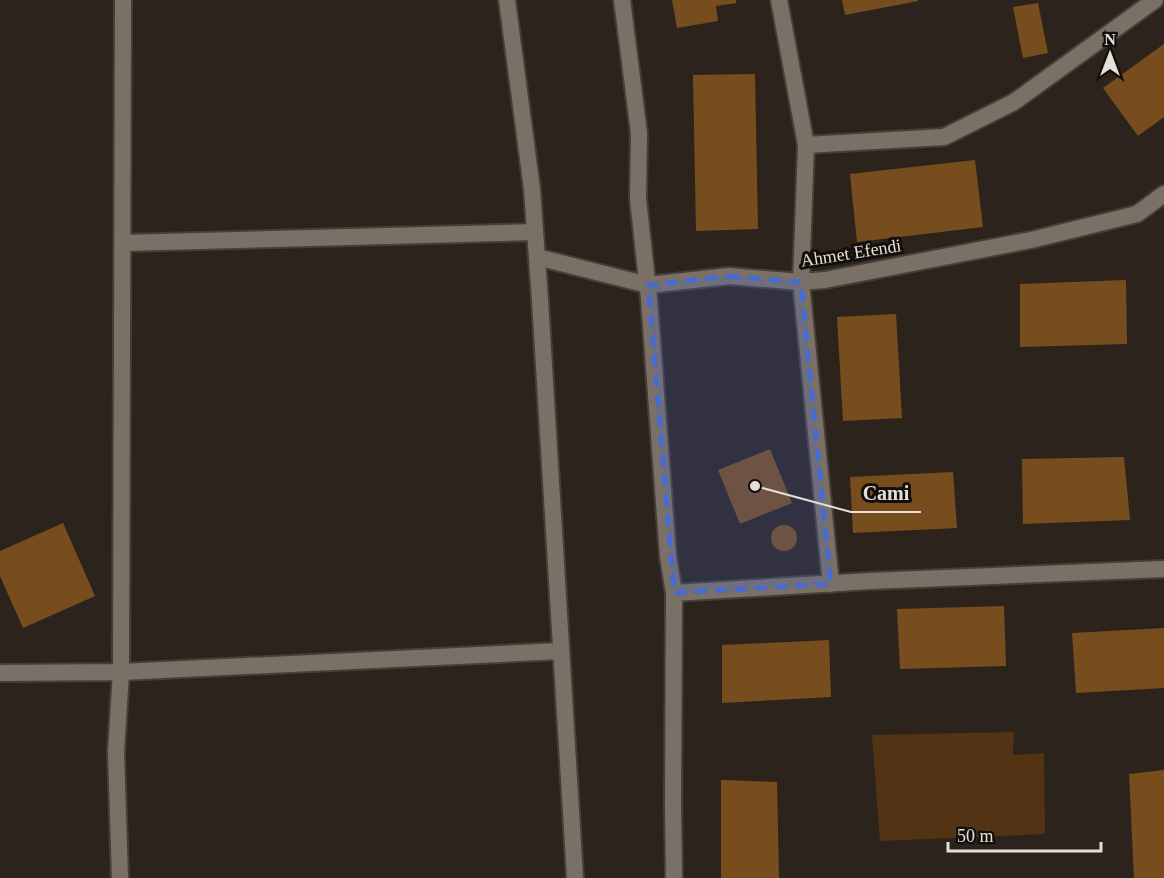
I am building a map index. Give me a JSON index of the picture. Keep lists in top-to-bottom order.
{
  "streets": {
    "street": ["Ahmet Efendi"]
  },
  "places": ["Cami"],
  "scale_bar": "50 m",
  "north": "top"
}
